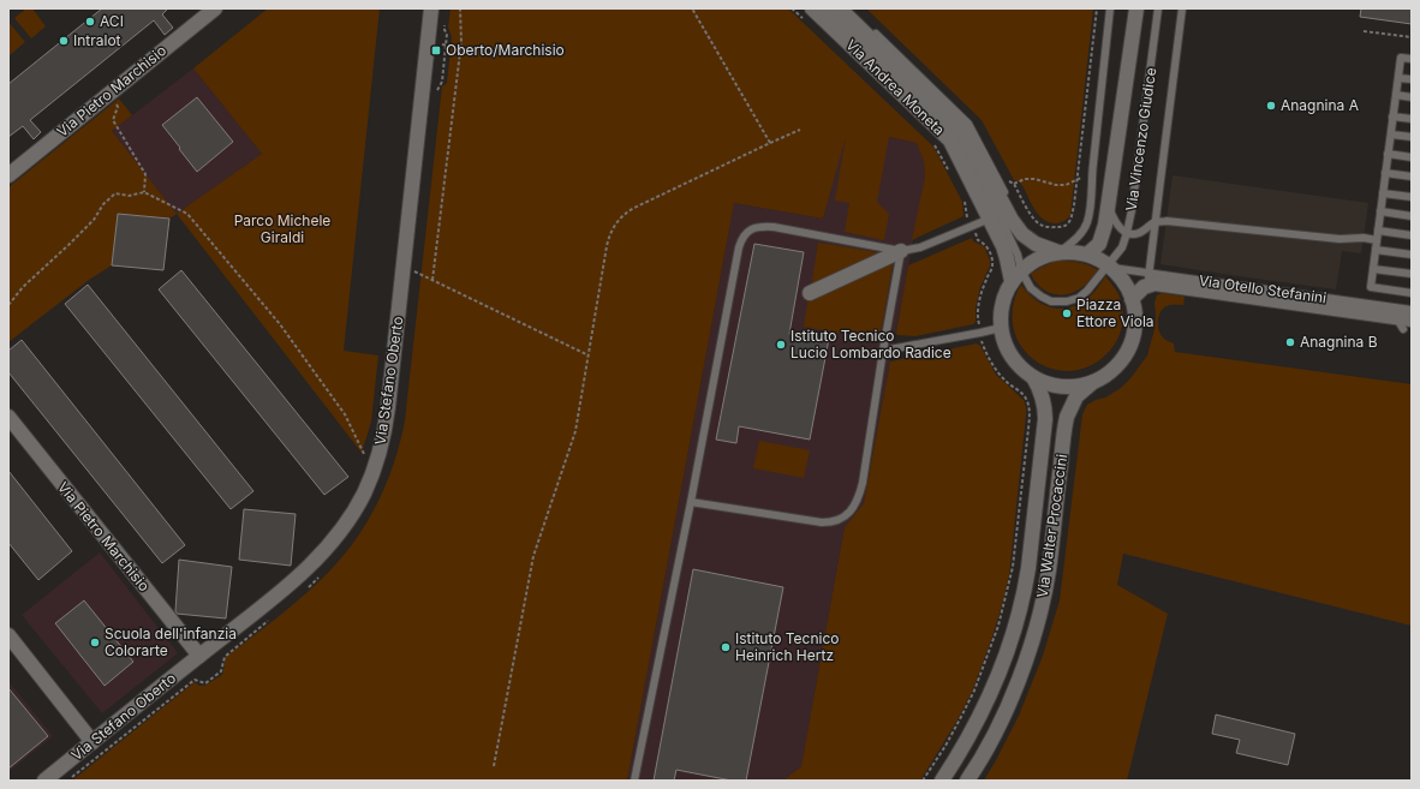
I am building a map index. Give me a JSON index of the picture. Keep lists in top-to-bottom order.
{
  "streets": {
    "street": [
      "Via Andrea Moneta",
      "Via Pietro Marchisio",
      "Via Vincenzo Giudice",
      "Via Otello Stefanini",
      "Via Stefano Oberto",
      "Via Walter Procaccini"
    ]
  },
  "crossings": [
    ["Via Pietro Marchisio", "Via Stefano Oberto"],
    ["Via Vincenzo Giudice", "Via Otello Stefanini"]
  ],
  "parks": ["Parco Michele Giraldi"],
  "places": {
    "other": [
      "ACI",
      "Intralot",
      "Anagnina A",
      "Piazza Ettore Viola",
      "Anagnina B",
      "Istituto Tecnico Lucio Lombardo Radice",
      "Scuola dell'infanzia Colorarte",
      "Istituto Tecnico Heinrich Hertz"
    ],
    "transit": ["Oberto/Marchisio"]
  }
}
